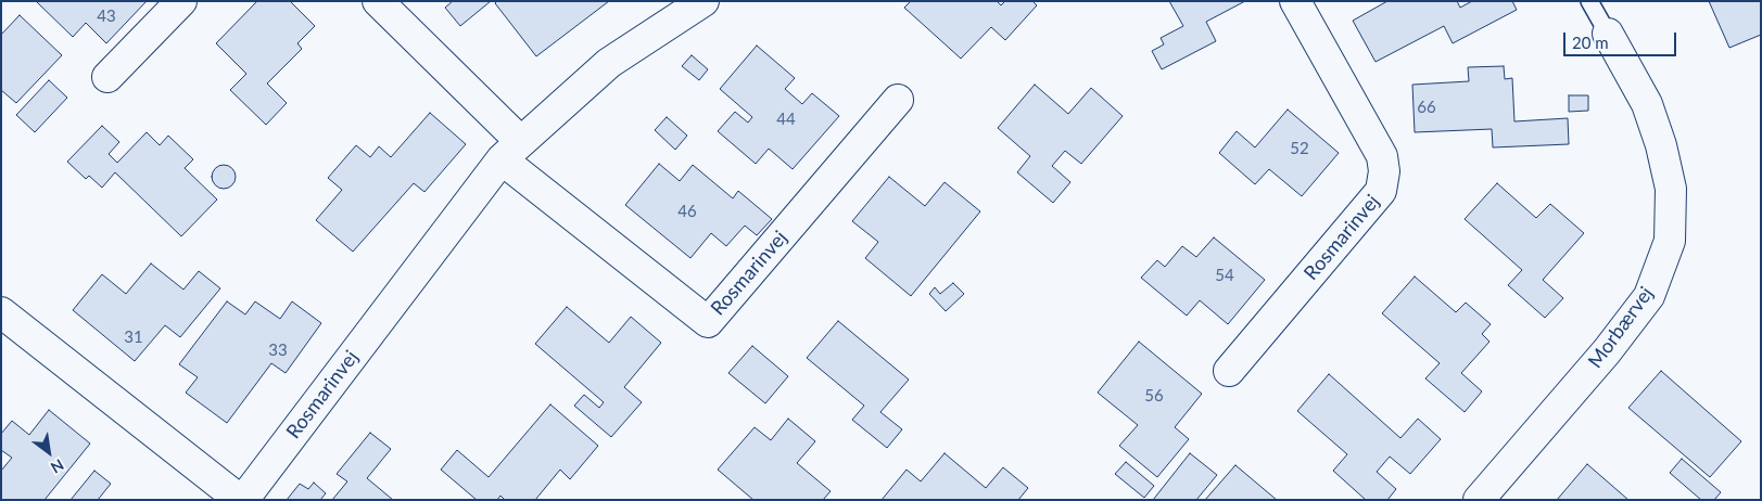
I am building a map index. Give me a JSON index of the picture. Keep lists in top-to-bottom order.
{
  "streets": {
    "street": ["Rosmarinvej", "Morbærvej"]
  },
  "house_numbers": [
    "43",
    "66",
    "44",
    "52",
    "46",
    "54",
    "31",
    "33",
    "56"
  ],
  "scale_bar": "20 m",
  "north": "bottom right"
}
